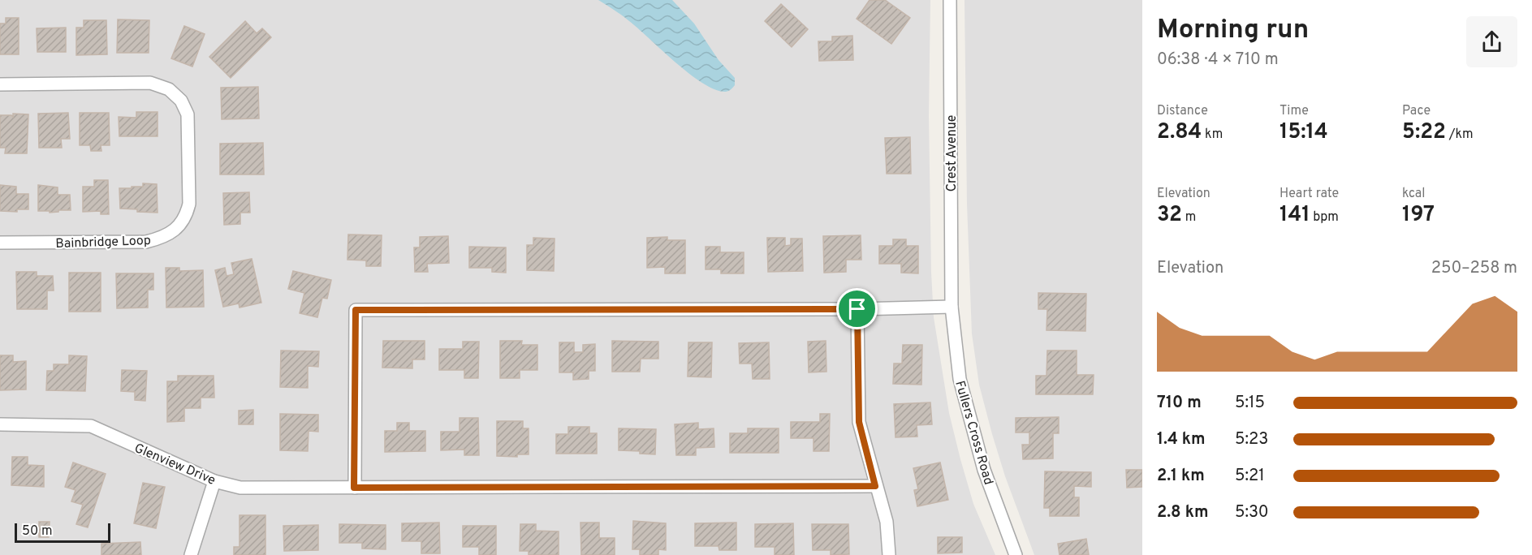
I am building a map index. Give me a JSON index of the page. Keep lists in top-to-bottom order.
{
  "streets": {
    "street": [
      "Crest Avenue",
      "Bainbridge Loop",
      "Fullers Cross Road",
      "Glenview Drive"
    ]
  },
  "crossings": [
    ["Crest Avenue", "Fullers Cross Road"]
  ],
  "scale_bar": "50 m",
  "page": {
    "heading": ["Morning run", "06:38 · 4 × 710 m"],
    "stats": [
      ["Distance", "2.84 km"],
      ["Time", "15:14"],
      ["Pace", "5:22 /km"],
      ["Elevation", "32 m"],
      ["Heart rate", "141 bpm"],
      ["kcal", "197"]
    ],
    "chart": ["Elevation", "250–258 m"],
    "list": [
      {
        "name": "710 m",
        "note": "5:15"
      },
      {
        "name": "1.4 km",
        "note": "5:23"
      },
      {
        "name": "2.1 km",
        "note": "5:21"
      },
      {
        "name": "2.8 km",
        "note": "5:30"
      }
    ],
    "scale": "50 m"
  }
}
